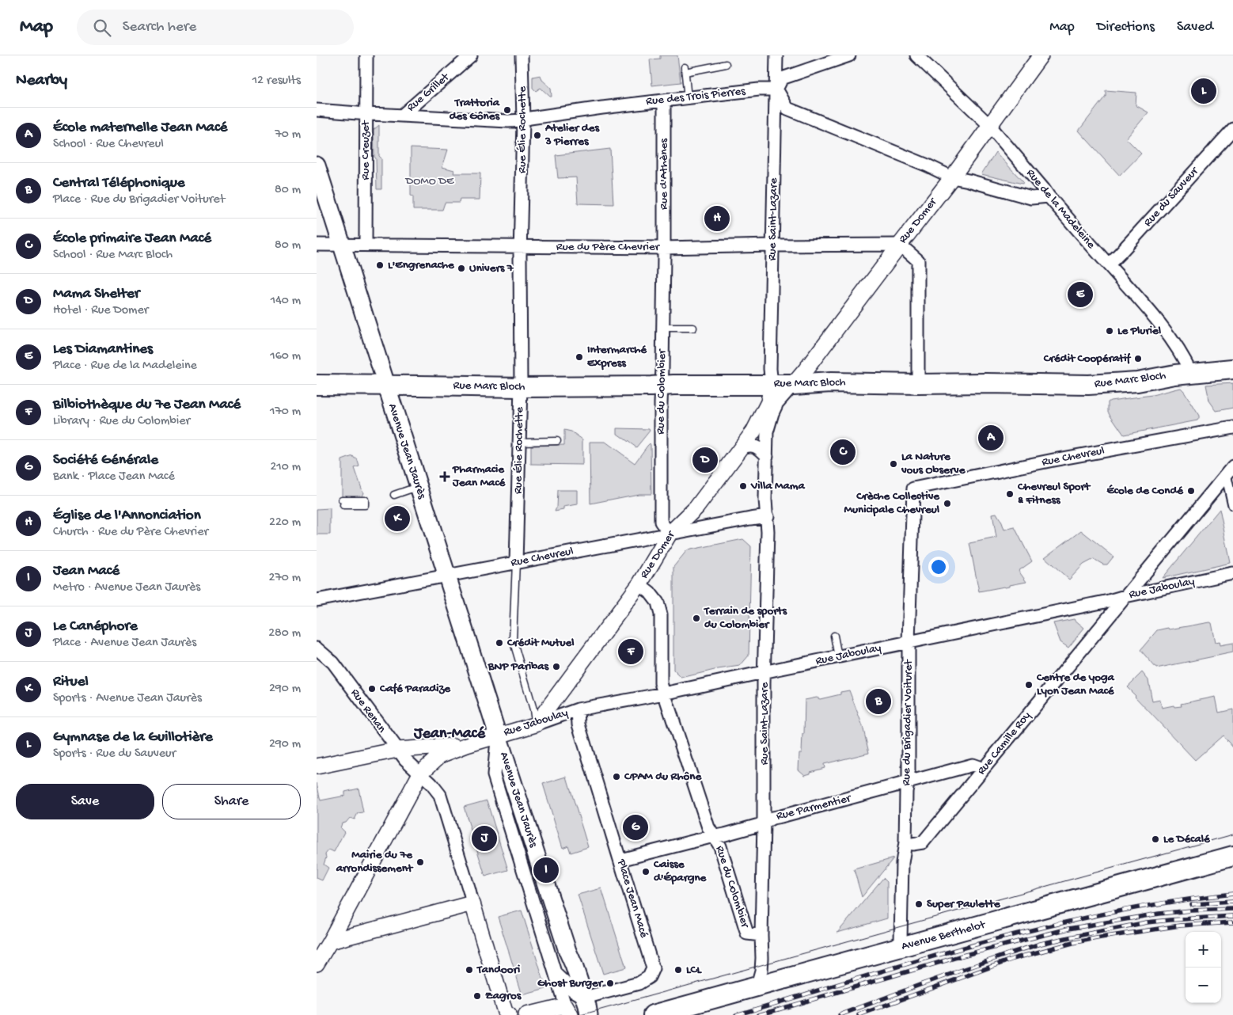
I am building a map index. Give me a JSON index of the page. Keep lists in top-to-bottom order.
{
  "streets": {
    "main road": ["Rue Marc Bloch", "Avenue Jean Jaurès", "Avenue Berthelot"],
    "street": [
      "Rue Grillet",
      "Rue des Trois Pierres",
      "Rue Élie Rochette",
      "Rue Creuzet",
      "Rue d'Athènes",
      "Rue du Sauveur",
      "Rue de la Madeleine",
      "Rue Saint-Lazare",
      "Rue Domer",
      "Rue du Père Chevrier",
      "Rue du Colombier",
      "Rue Chevreul",
      "Rue Jaboulay",
      "Rue Renan",
      "Rue du Brigadier Voituret",
      "Rue Camille Roy",
      "Rue Parmentier",
      "Place Jean Macé"
    ]
  },
  "crossings": [
    ["Rue Grillet", "Rue des Trois Pierres"],
    ["Rue des Trois Pierres", "Rue Élie Rochette"],
    ["Rue des Trois Pierres", "Rue Creuzet"],
    ["Rue des Trois Pierres", "Rue d'Athènes"],
    ["Rue des Trois Pierres", "Rue Saint-Lazare"],
    ["Rue Élie Rochette", "Rue Domer"],
    ["Rue Élie Rochette", "Rue du Père Chevrier"],
    ["Rue Élie Rochette", "Rue Marc Bloch"],
    ["Rue Élie Rochette", "Rue Chevreul"],
    ["Rue Élie Rochette", "Rue Jaboulay"],
    ["Rue Creuzet", "Rue du Père Chevrier"],
    ["Rue d'Athènes", "Rue du Père Chevrier"],
    ["Rue d'Athènes", "Rue du Colombier"],
    ["Rue du Sauveur", "Rue de la Madeleine"],
    ["Rue de la Madeleine", "Rue Domer"],
    ["Rue de la Madeleine", "Rue Marc Bloch"],
    ["Rue Saint-Lazare", "Rue Domer"],
    ["Rue Saint-Lazare", "Rue du Père Chevrier"],
    ["Rue Saint-Lazare", "Rue Marc Bloch"],
    ["Rue Saint-Lazare", "Rue du Colombier"],
    ["Rue Saint-Lazare", "Rue Chevreul"],
    ["Rue Saint-Lazare", "Rue Jaboulay"],
    ["Rue Saint-Lazare", "Rue Parmentier"],
    ["Rue Saint-Lazare", "Avenue Berthelot"],
    ["Rue Domer", "Rue du Père Chevrier"],
    ["Rue Domer", "Rue Marc Bloch"],
    ["Rue Domer", "Rue du Colombier"],
    ["Rue Domer", "Rue Chevreul"],
    ["Rue Domer", "Rue Jaboulay"],
    ["Rue du Père Chevrier", "Rue du Colombier"],
    ["Rue du Père Chevrier", "Avenue Jean Jaurès"],
    ["Rue Marc Bloch", "Rue du Colombier"],
    ["Rue Marc Bloch", "Avenue Jean Jaurès"],
    ["Rue du Colombier", "Rue Chevreul"],
    ["Rue du Colombier", "Rue Jaboulay"],
    ["Rue du Colombier", "Rue Parmentier"],
    ["Avenue Jean Jaurès", "Rue Chevreul"],
    ["Avenue Jean Jaurès", "Rue Jaboulay"],
    ["Avenue Jean Jaurès", "Place Jean Macé"],
    ["Rue Chevreul", "Rue du Brigadier Voituret"],
    ["Rue Jaboulay", "Rue Renan"],
    ["Rue Jaboulay", "Rue du Brigadier Voituret"],
    ["Rue Jaboulay", "Rue Camille Roy"],
    ["Rue Jaboulay", "Place Jean Macé"],
    ["Rue du Brigadier Voituret", "Rue Camille Roy"],
    ["Rue du Brigadier Voituret", "Rue Parmentier"],
    ["Rue du Brigadier Voituret", "Avenue Berthelot"],
    ["Rue Camille Roy", "Rue Parmentier"],
    ["Rue Parmentier", "Place Jean Macé"]
  ],
  "districts": ["Jean-Macé"],
  "parks": ["DOMO DE"],
  "places": {
    "other": [
      "Trattoria des Gônes",
      "Atelier des 3 Pierres",
      "L'Engrenache",
      "Univers 7",
      "Le Pluriel",
      "Intermarché Express",
      "Crédit Coopératif",
      "La Nature vous Observe",
      "Villa Mama",
      "École de Condé",
      "Chevreul Sport & Fitness",
      "Crèche Collective Municipale Chevreul",
      "Terrain de sports du Colombier",
      "Crédit Mutuel",
      "BNP Paribas",
      "Centre de yoga Lyon Jean Macé",
      "Café Paradize",
      "CPAM du Rhône",
      "Le Décalé",
      "Mairie du 7e arrondissement",
      "Caisse d'Épargne",
      "Super Paulette",
      "Tandoori",
      "LCL",
      "Ghost Burger",
      "Zagros"
    ],
    "health": ["Pharmacie Jean Macé"]
  },
  "page": {
    "header": "Map",
    "search": "Search here",
    "nav": ["Map", "Directions", "Saved"],
    "heading": ["Nearby", "12 results"],
    "pins": [
      "L",
      "H",
      "E",
      "A",
      "C",
      "D",
      "K",
      "F",
      "B",
      "G",
      "J",
      "I"
    ],
    "list": [
      {
        "mark": "A",
        "name": "École maternelle Jean Macé",
        "note": "School · Rue Chevreul",
        "value": "70 m"
      },
      {
        "mark": "B",
        "name": "Central Téléphonique",
        "note": "Place · Rue du Brigadier Voituret",
        "value": "80 m"
      },
      {
        "mark": "C",
        "name": "École primaire Jean Macé",
        "note": "School · Rue Marc Bloch",
        "value": "80 m"
      },
      {
        "mark": "D",
        "name": "Mama Shelter",
        "note": "Hotel · Rue Domer",
        "value": "140 m"
      },
      {
        "mark": "E",
        "name": "Les Diamantines",
        "note": "Place · Rue de la Madeleine",
        "value": "160 m"
      },
      {
        "mark": "F",
        "name": "Bilbiothèque du 7e Jean Macé",
        "note": "Library · Rue du Colombier",
        "value": "170 m"
      },
      {
        "mark": "G",
        "name": "Société Générale",
        "note": "Bank · Place Jean Macé",
        "value": "210 m"
      },
      {
        "mark": "H",
        "name": "Église de l'Annonciation",
        "note": "Church · Rue du Père Chevrier",
        "value": "220 m"
      },
      {
        "mark": "I",
        "name": "Jean Macé",
        "note": "Metro · Avenue Jean Jaurès",
        "value": "270 m"
      },
      {
        "mark": "J",
        "name": "Le Canéphore",
        "note": "Place · Avenue Jean Jaurès",
        "value": "280 m"
      },
      {
        "mark": "K",
        "name": "Rituel",
        "note": "Sports · Avenue Jean Jaurès",
        "value": "290 m"
      },
      {
        "mark": "L",
        "name": "Gymnase de la Guillotière",
        "note": "Sports · Rue du Sauveur",
        "value": "290 m"
      }
    ],
    "buttons": ["Save", "Share"],
    "map_buttons": ["+", "−"]
  }
}
